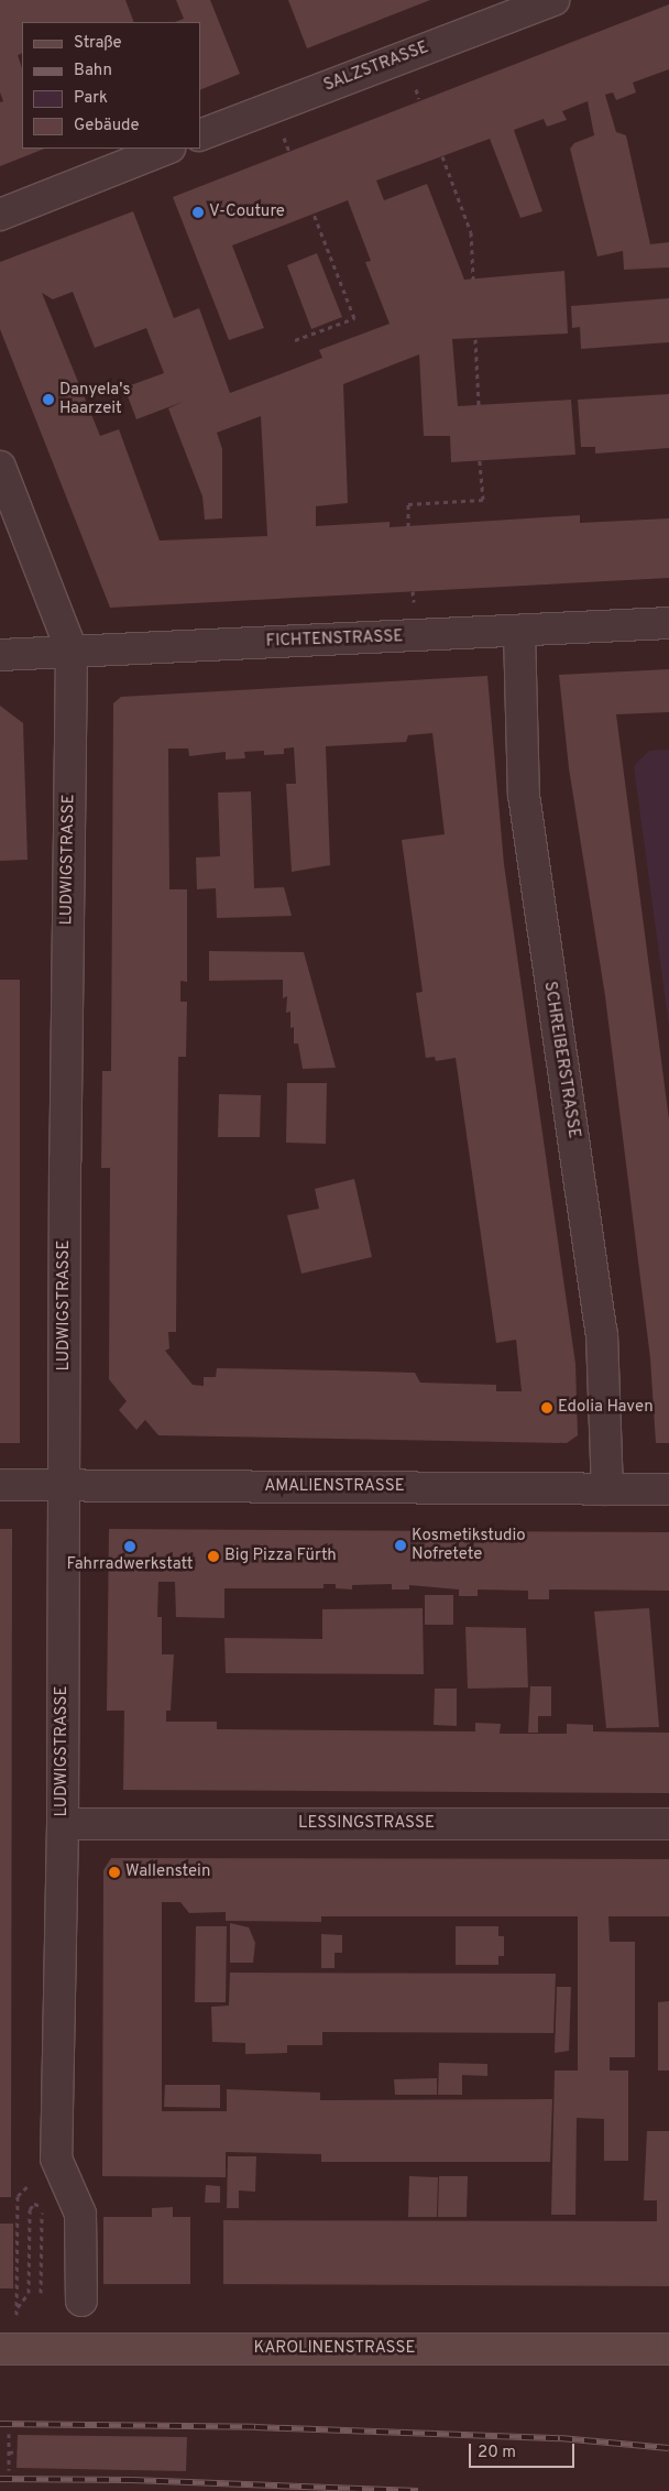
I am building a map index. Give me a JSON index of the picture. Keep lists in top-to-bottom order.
{
  "streets": {
    "street": [
      "SALZSTRASSE",
      "FICHTENSTRASSE",
      "LUDWIGSTRASSE",
      "SCHREIBERSTRASSE",
      "AMALIENSTRASSE",
      "LESSINGSTRASSE",
      "KAROLINENSTRASSE"
    ]
  },
  "crossings": [
    ["FICHTENSTRASSE", "LUDWIGSTRASSE"],
    ["FICHTENSTRASSE", "SCHREIBERSTRASSE"],
    ["LUDWIGSTRASSE", "AMALIENSTRASSE"],
    ["LUDWIGSTRASSE", "LESSINGSTRASSE"],
    ["SCHREIBERSTRASSE", "AMALIENSTRASSE"]
  ],
  "places": [
    "V-Couture",
    "Danyela's Haarzeit",
    "Edolia Haven",
    "Kosmetikstudio Nofretete",
    "Fahrradwerkstatt",
    "Big Pizza Fürth",
    "Wallenstein"
  ],
  "legend": [
    "Straße",
    "Bahn",
    "Park",
    "Gebäude"
  ],
  "scale_bar": "20 m"
}
